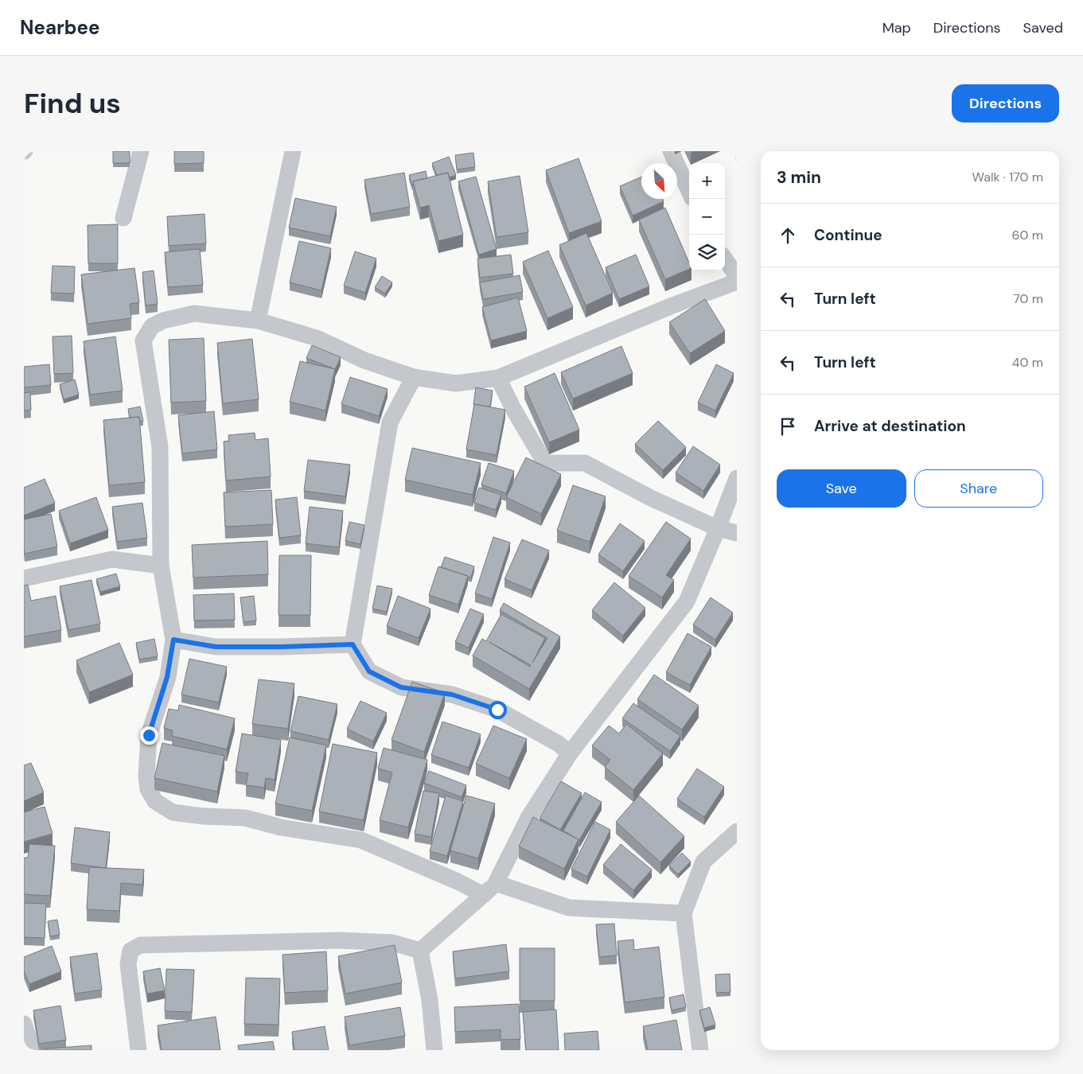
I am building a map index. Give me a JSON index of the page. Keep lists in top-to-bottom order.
{
  "north": "bottom right",
  "page": {
    "header": "Nearbee",
    "nav": ["Map", "Directions", "Saved"],
    "buttons": [
      "Directions",
      ["Save", "Share"]
    ],
    "title": "Find us",
    "heading": ["3 min", "Walk · 170 m"],
    "map_buttons": ["+", "−"],
    "list": [
      ["Continue", "60 m"],
      ["Turn left", "70 m"],
      ["Turn left", "40 m"],
      "Arrive at destination"
    ]
  }
}
